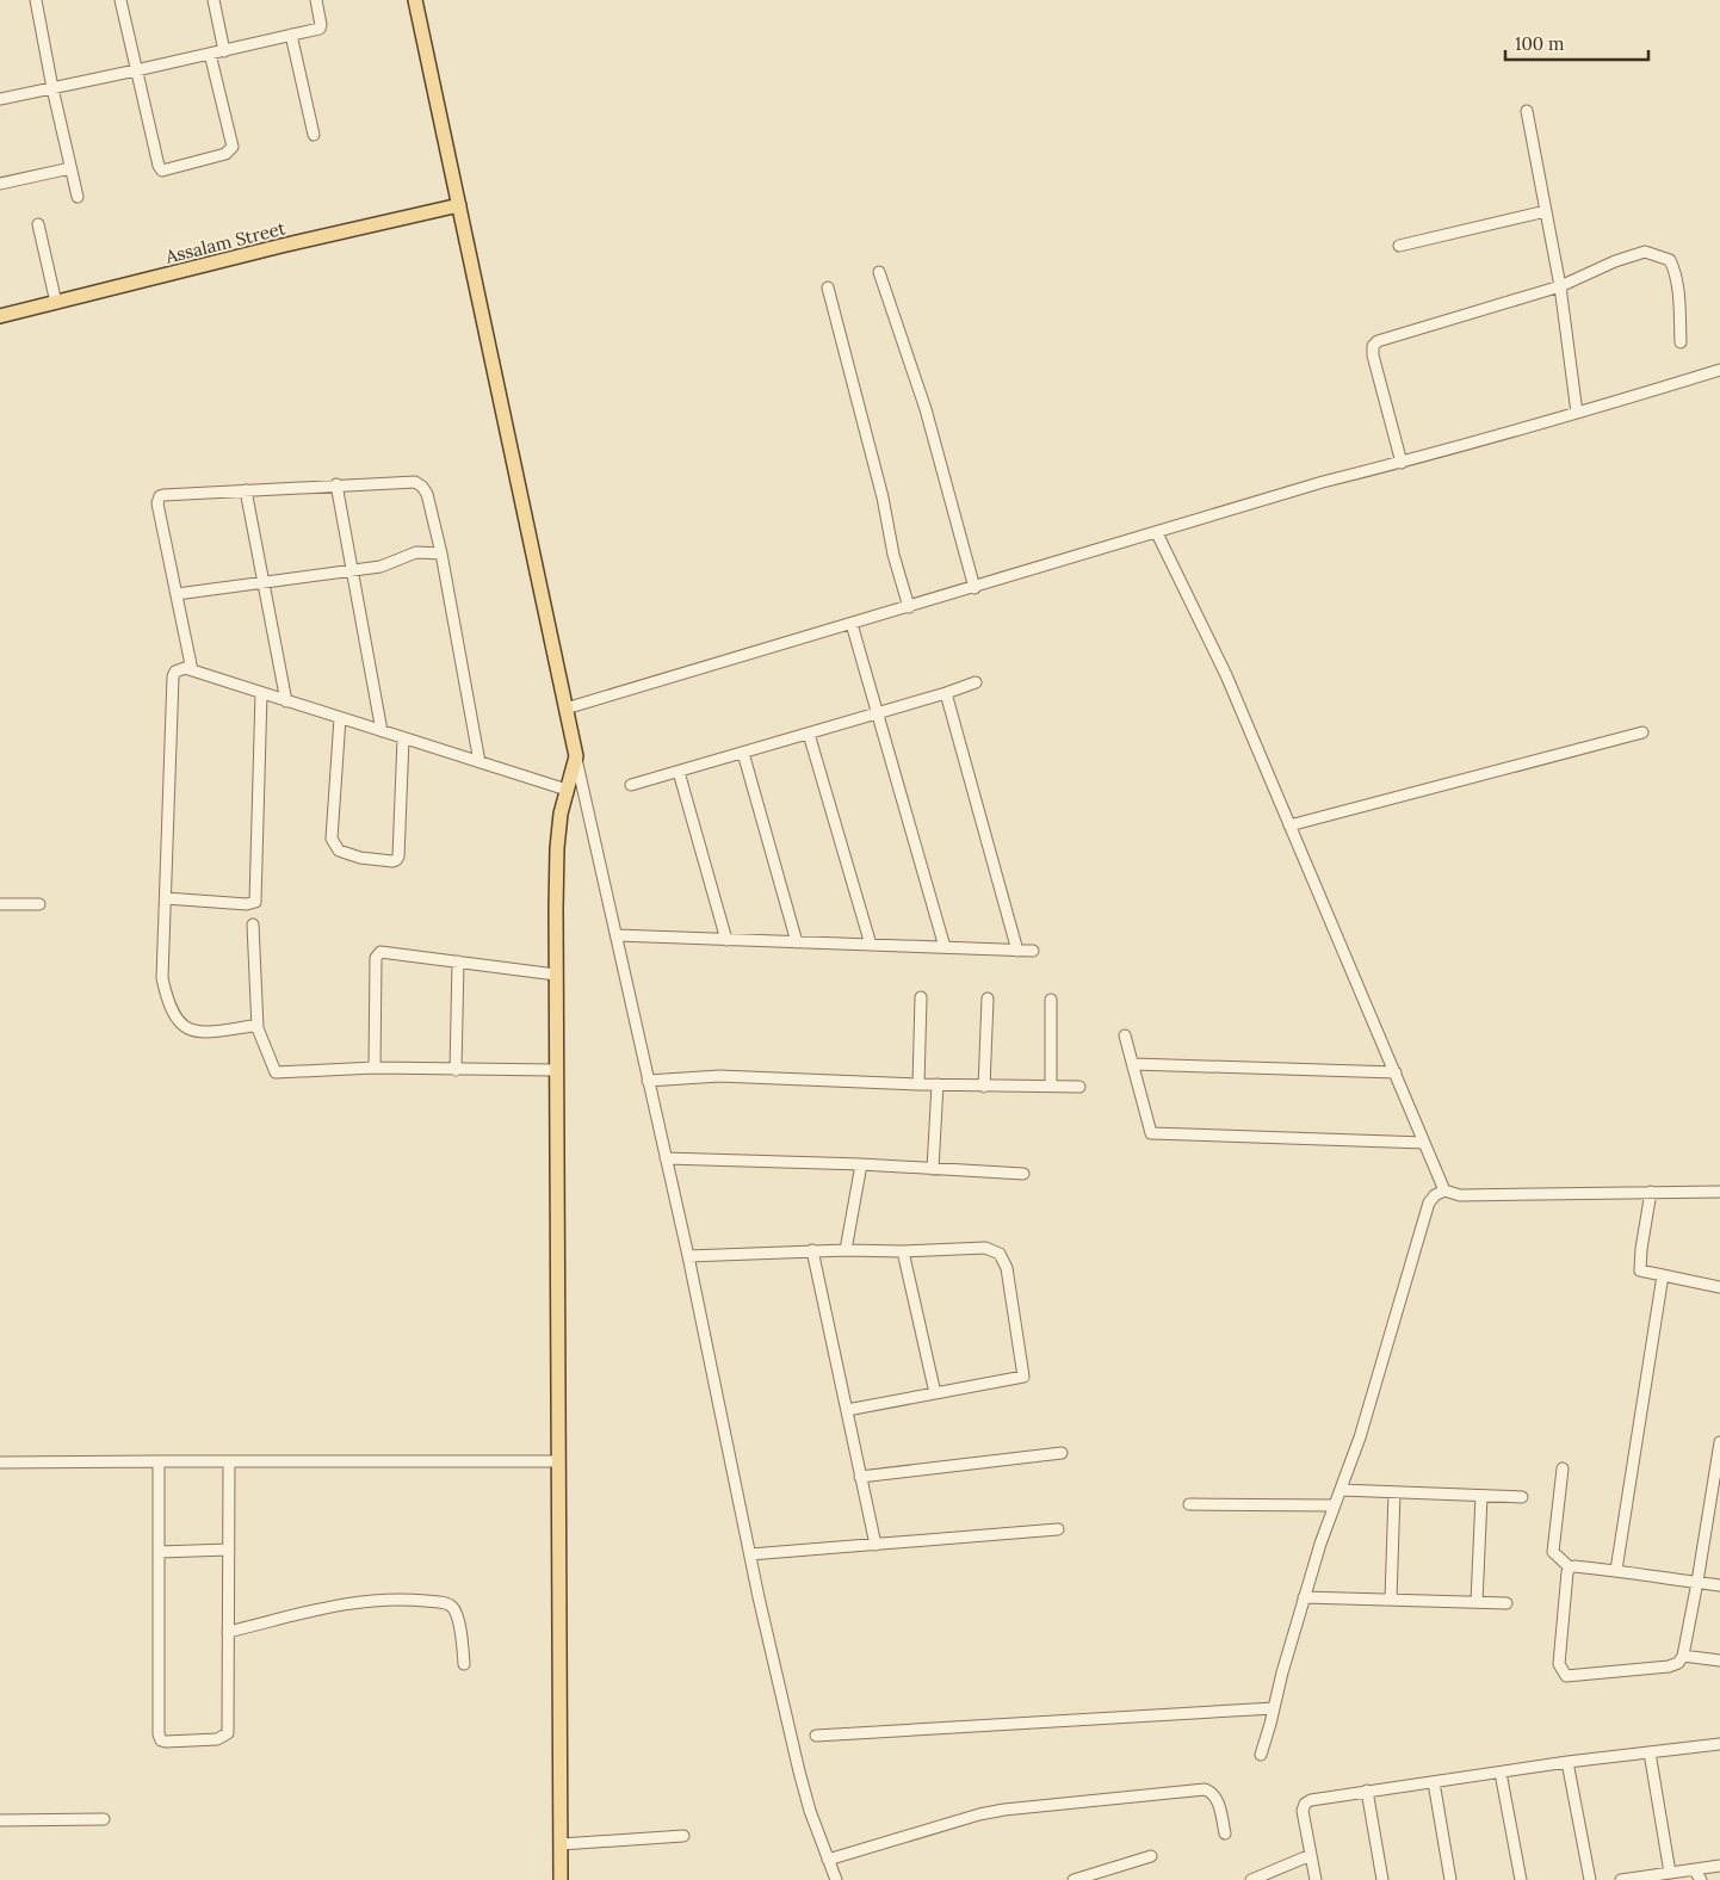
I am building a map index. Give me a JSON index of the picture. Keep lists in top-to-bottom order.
{
  "streets": {
    "main road": ["Assalam Street"]
  },
  "scale_bar": "100 m"
}
